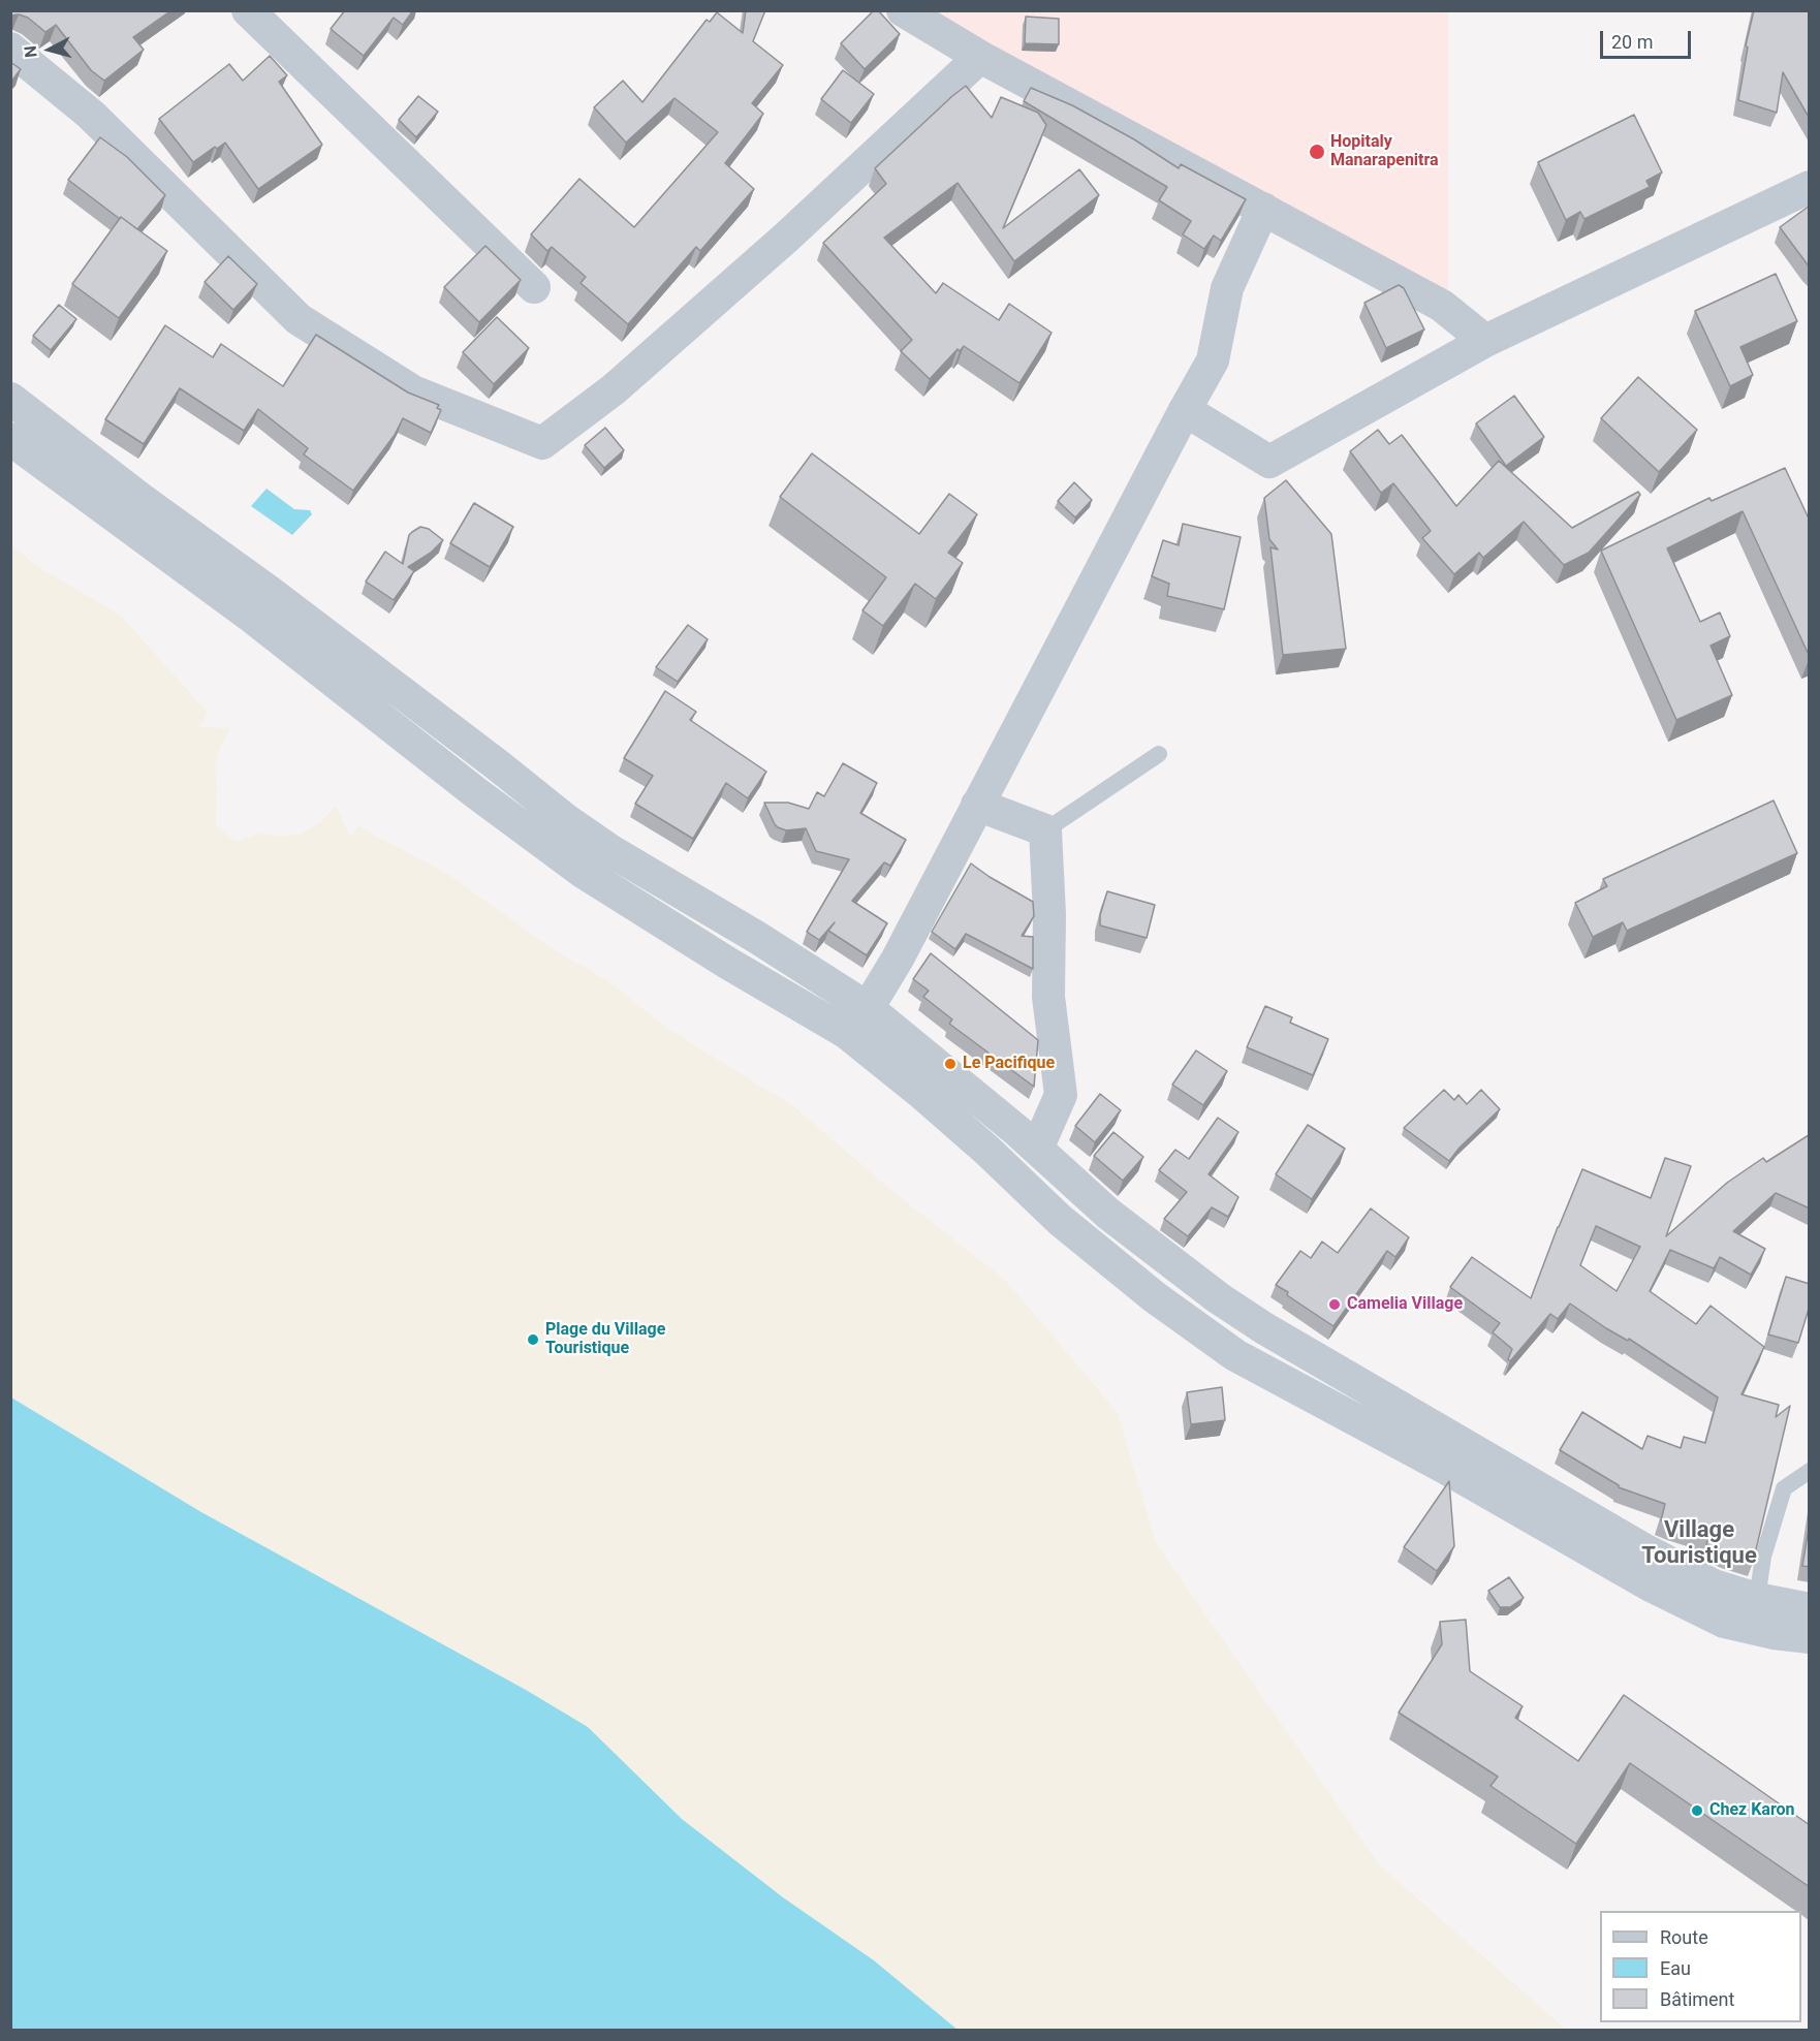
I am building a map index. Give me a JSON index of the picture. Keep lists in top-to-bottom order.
{
  "districts": ["Village Touristique"],
  "places": [
    "Hopitaly Manarapenitra",
    "Le Pacifique",
    "Camelia Village",
    "Plage du Village Touristique",
    "Chez Karon"
  ],
  "legend": ["Route", "Eau", "Bâtiment"],
  "scale_bar": "20 m",
  "north": "left"
}
